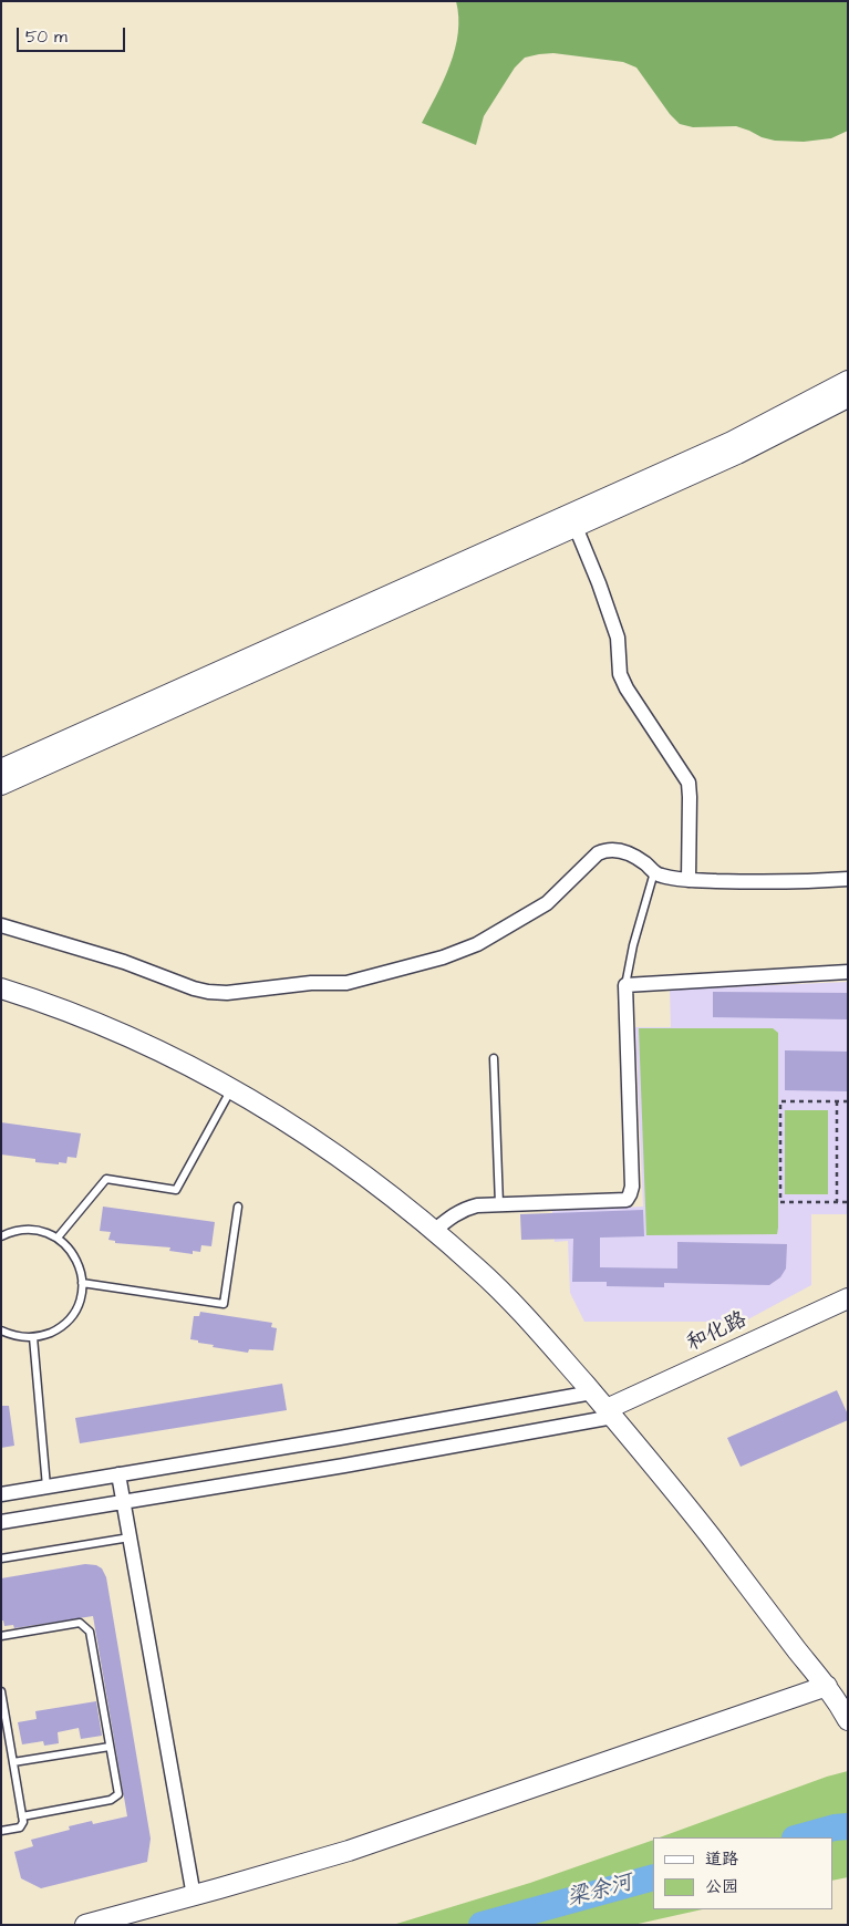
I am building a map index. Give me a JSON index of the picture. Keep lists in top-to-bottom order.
{
  "streets": {
    "main road": ["和化路"]
  },
  "water": ["梁余河"],
  "legend": ["道路", "公园"],
  "scale_bar": "50 m"
}
